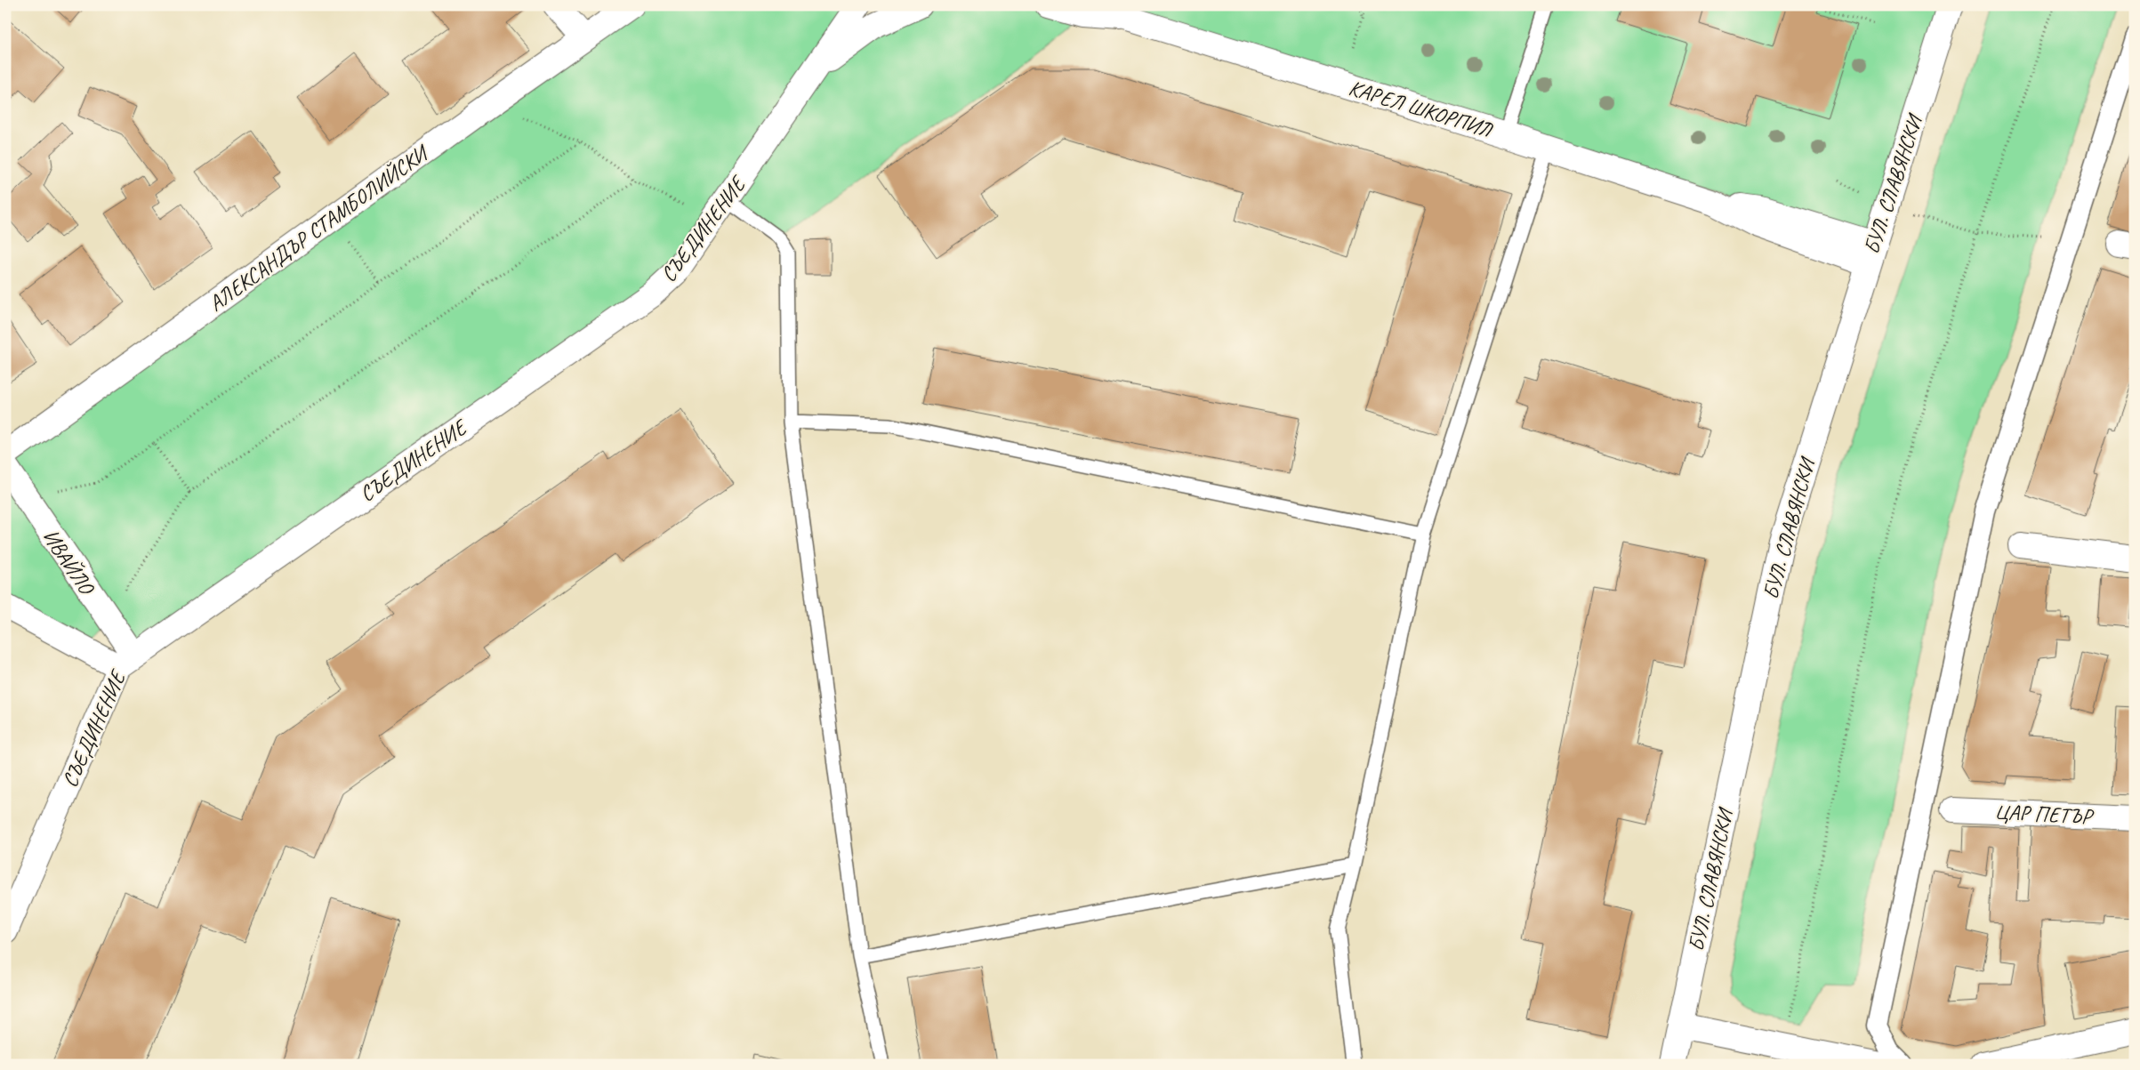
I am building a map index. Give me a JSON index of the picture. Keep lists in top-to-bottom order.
{
  "streets": {
    "street": [
      "КАРЕЛ ШКОРПИЛ",
      "БУЛ. СЛАВЯНСКИ",
      "АЛЕКСАНДЪР СТАМБОЛИЙСКИ",
      "СЪЕДИНЕНИЕ",
      "ИВАЙЛО",
      "ЦАР ПЕТЪР"
    ]
  },
  "crossings": [
    ["КАРЕЛ ШКОРПИЛ", "БУЛ. СЛАВЯНСКИ"],
    ["СЪЕДИНЕНИЕ", "ИВАЙЛО"]
  ]
}
